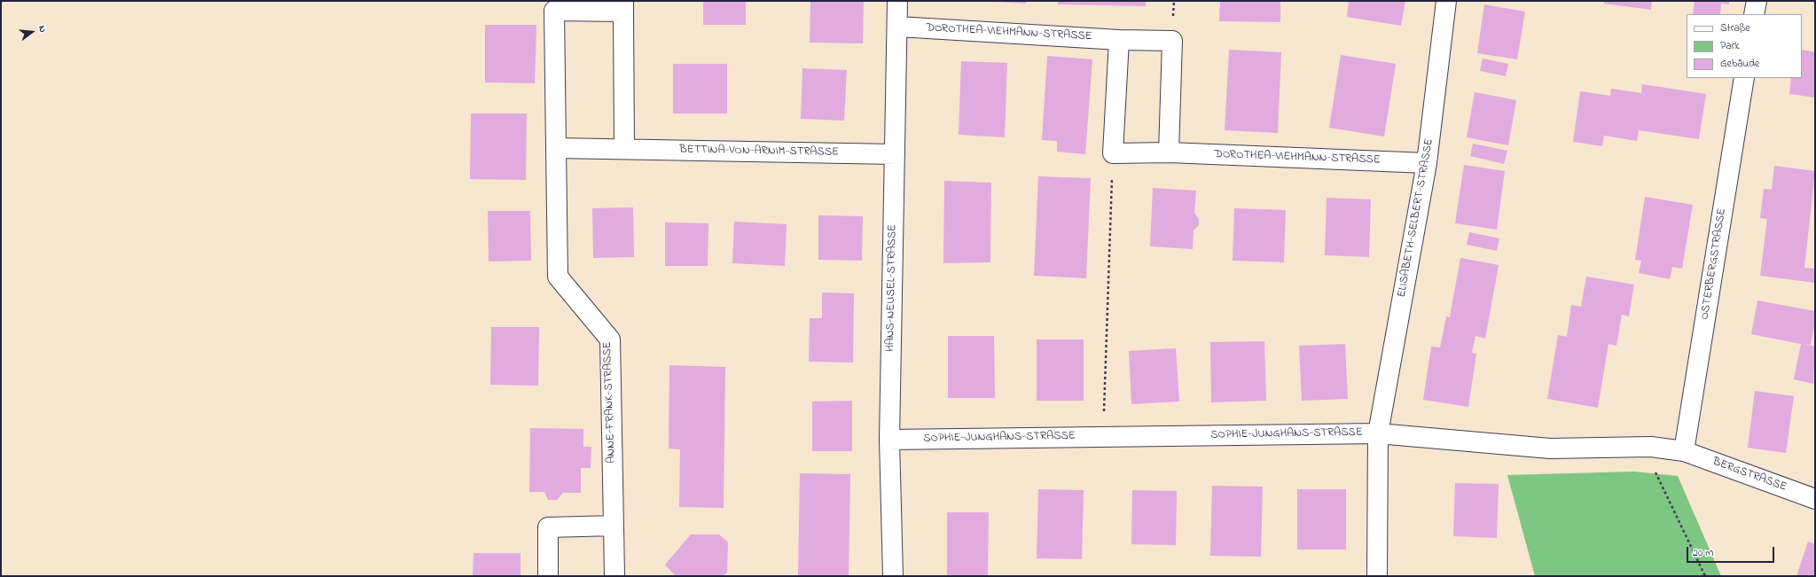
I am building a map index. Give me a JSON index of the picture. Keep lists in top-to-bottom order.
{
  "streets": {
    "street": [
      "DOROTHEA-VIEHMANN-STRASSE",
      "BETTINA-VON-ARNIM-STRASSE",
      "ELISABETH-SELBERT-STRASSE",
      "OSTERBERGSTRASSE",
      "HANS-NEUSEL-STRASSE",
      "ANNE-FRANK-STRASSE",
      "SOPHIE-JUNGHANS-STRASSE",
      "BERGSTRASSE"
    ]
  },
  "crossings": [
    ["DOROTHEA-VIEHMANN-STRASSE", "ELISABETH-SELBERT-STRASSE"],
    ["DOROTHEA-VIEHMANN-STRASSE", "HANS-NEUSEL-STRASSE"],
    ["BETTINA-VON-ARNIM-STRASSE", "HANS-NEUSEL-STRASSE"],
    ["BETTINA-VON-ARNIM-STRASSE", "ANNE-FRANK-STRASSE"],
    ["ELISABETH-SELBERT-STRASSE", "SOPHIE-JUNGHANS-STRASSE"],
    ["OSTERBERGSTRASSE", "SOPHIE-JUNGHANS-STRASSE"],
    ["OSTERBERGSTRASSE", "BERGSTRASSE"],
    ["HANS-NEUSEL-STRASSE", "SOPHIE-JUNGHANS-STRASSE"],
    ["SOPHIE-JUNGHANS-STRASSE", "BERGSTRASSE"]
  ],
  "legend": ["Straße", "Park", "Gebäude"],
  "scale_bar": "20 m",
  "north": "right"
}
